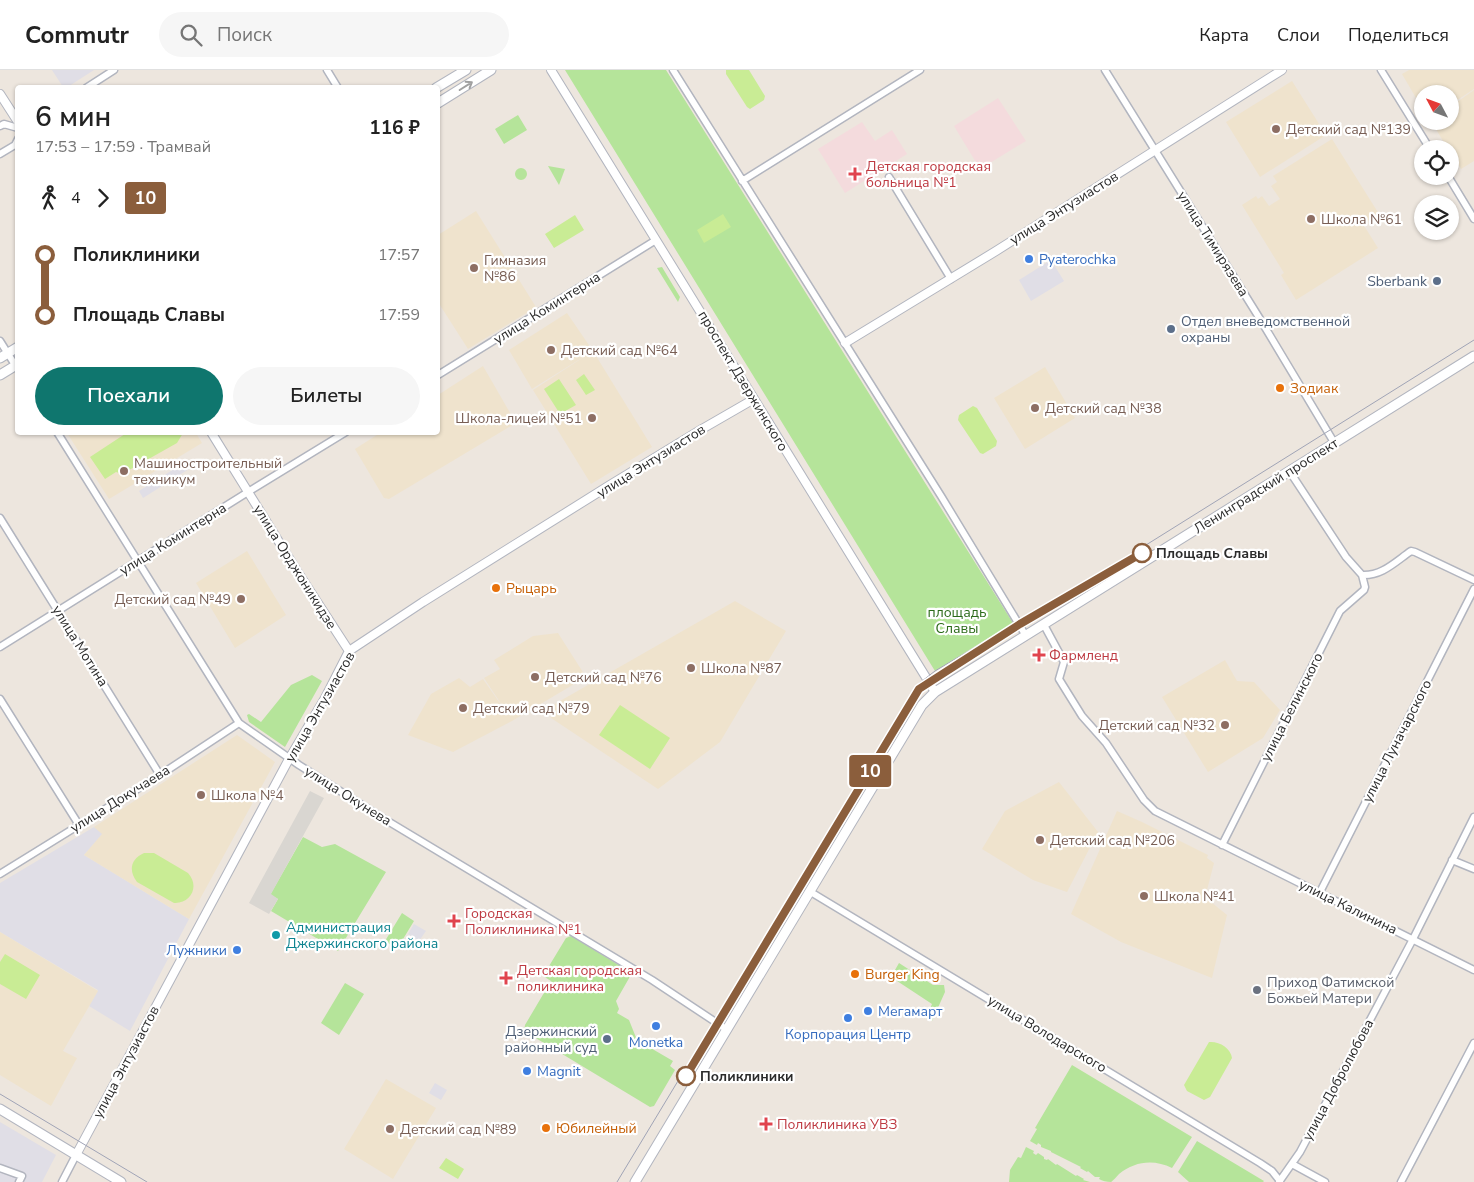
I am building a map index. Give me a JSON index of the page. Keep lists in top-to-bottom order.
{
  "streets": {
    "main road": ["Ленинградский проспект"],
    "street": [
      "улица Энтузиастов",
      "улица Тимирязева",
      "улица Коминтерна",
      "проспект Дзержинского",
      "улица Орджоникидзе",
      "улица Мотина",
      "улица Белинского",
      "улица Луначарского",
      "улица Окунева",
      "улица Докучаева",
      "улица Калинина",
      "улица Володарского",
      "улица Добролюбова"
    ]
  },
  "crossings": [
    ["улица Энтузиастов", "улица Тимирязева"],
    ["улица Энтузиастов", "проспект Дзержинского"],
    ["улица Энтузиастов", "улица Орджоникидзе"],
    ["улица Энтузиастов", "улица Окунева"],
    ["улица Тимирязева", "Ленинградский проспект"],
    ["улица Коминтерна", "проспект Дзержинского"],
    ["улица Коминтерна", "улица Орджоникидзе"],
    ["улица Коминтерна", "улица Мотина"],
    ["улица Коминтерна", "улица Окунева"],
    ["проспект Дзержинского", "Ленинградский проспект"],
    ["Ленинградский проспект", "улица Окунева"],
    ["Ленинградский проспект", "улица Володарского"],
    ["улица Мотина", "улица Докучаева"],
    ["улица Белинского", "улица Калинина"],
    ["улица Луначарского", "улица Калинина"],
    ["улица Окунева", "улица Докучаева"],
    ["улица Калинина", "улица Добролюбова"],
    ["улица Володарского", "улица Добролюбова"]
  ],
  "parks": ["площадь Славы"],
  "places": {
    "other": [
      "Детский сад №139",
      "Школа №61",
      "Pyaterochka",
      "Гимназия №86",
      "Sberbank",
      "Отдел вневедомственной охраны",
      "Детский сад №64",
      "Зодиак",
      "Детский сад №38",
      "Школа-лицей №51",
      "Машиностроительный техникум",
      "Площадь Славы",
      "Рыцарь",
      "Детский сад №49",
      "Школа №87",
      "Детский сад №76",
      "Детский сад №79",
      "Детский сад №32",
      "Школа №4",
      "Детский сад №206",
      "Школа №41",
      "Администрация Джержинского района",
      "Лужники",
      "Burger King",
      "Приход Фатимской Божьей Матери",
      "Мегамарт",
      "Корпорация Центр",
      "Monetka",
      "Дзержинский районный суд",
      "Magnit",
      "Поликлиники",
      "Юбилейный",
      "Детский сад №89"
    ],
    "health": [
      "Детская городская больница №1",
      "Фармленд",
      "Городская Поликлиника №1",
      "Детская городская поликлиника",
      "Поликлиника УВЗ"
    ]
  },
  "lines": ["tram line 10"],
  "north": "top left",
  "page": {
    "header": "Commutr",
    "search": "Поиск",
    "nav": ["Карта", "Слои", "Поделиться"],
    "on_map": "10",
    "heading": ["6 мин", "17:53 – 17:59 · Трамвай", "116 ₽"],
    "legs": ["4", "10"],
    "list": [
      {
        "name": "Поликлиники",
        "value": "17:57"
      },
      {
        "name": "Площадь Славы",
        "value": "17:59"
      }
    ],
    "buttons": ["Поехали", "Билеты"]
  }
}
